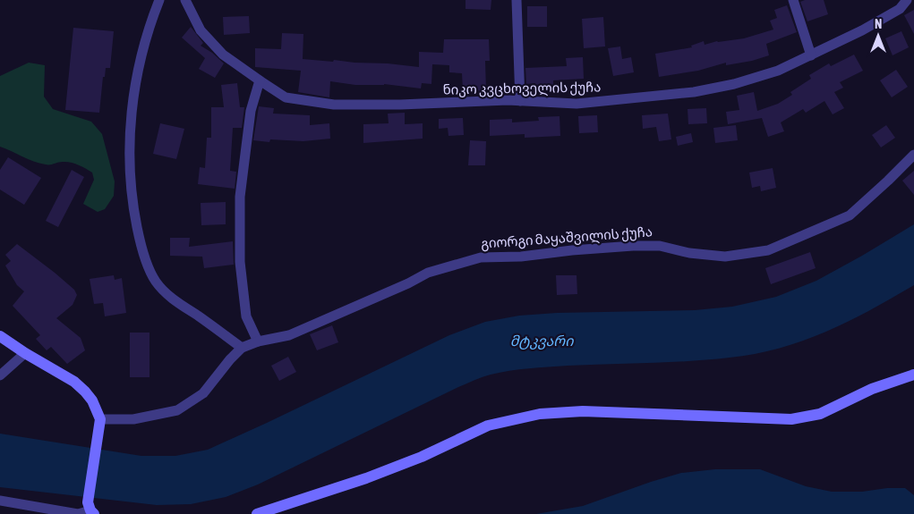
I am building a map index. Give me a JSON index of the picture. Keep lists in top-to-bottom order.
{
  "streets": {
    "street": ["ნიკო კვცხოველის ქუჩა", "გიორგი მაყაშვილის ქუჩა"]
  },
  "water": ["მტკვარი"],
  "north": "top"
}
